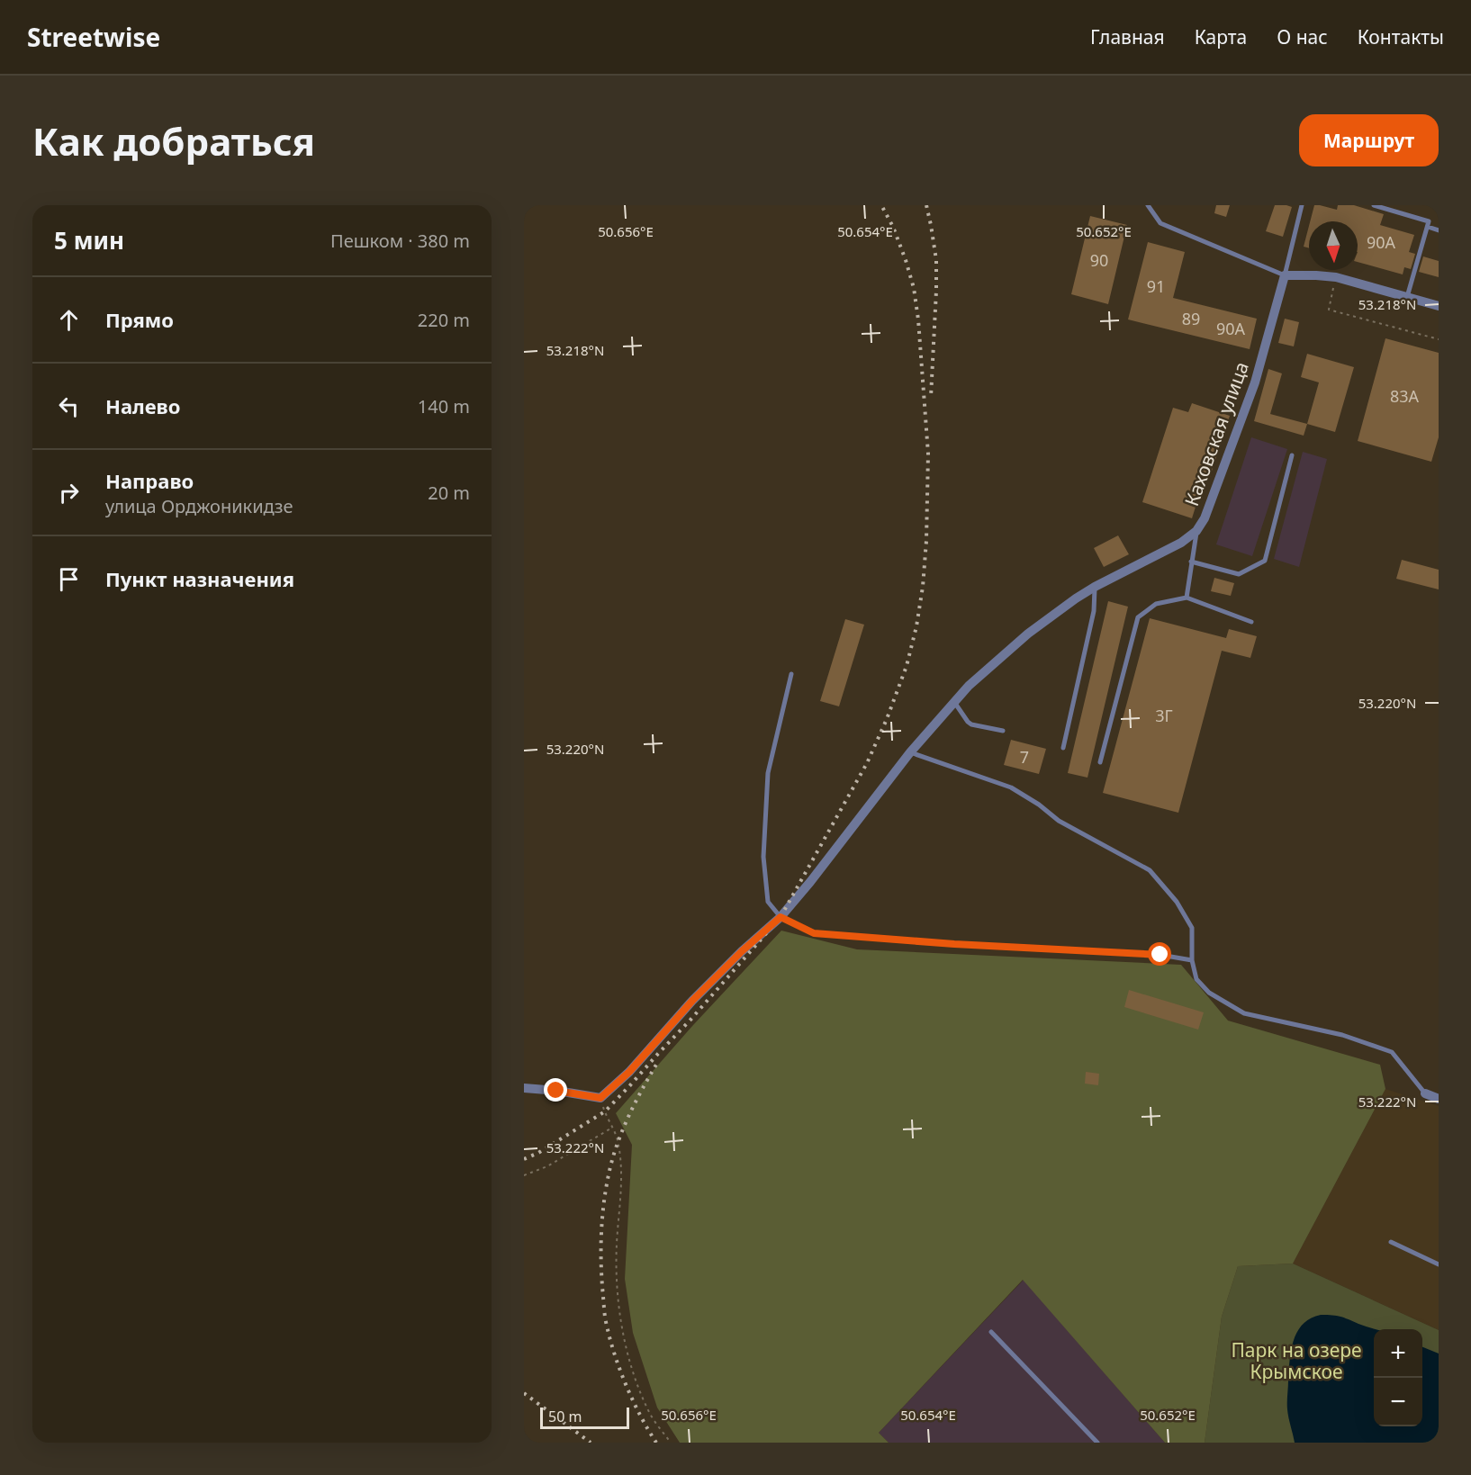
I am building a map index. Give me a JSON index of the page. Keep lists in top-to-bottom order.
{
  "streets": {
    "street": ["Каховская улица"]
  },
  "parks": ["Парк на озере Крымское"],
  "house_numbers": [
    "90А",
    "90",
    "91",
    "89",
    "90А",
    "83А",
    "3Г",
    "7"
  ],
  "scale_bar": "50 m",
  "north": "bottom",
  "page": {
    "header": "Streetwise",
    "nav": [
      "Главная",
      "Карта",
      "О нас",
      "Контакты"
    ],
    "buttons": "Маршрут",
    "title": "Как добраться",
    "heading": ["5 мин", "Пешком · 380 m"],
    "list": [
      ["Прямо", "220 m"],
      ["Налево", "140 m"],
      ["Направо", "улица Орджоникидзе", "20 m"],
      "Пункт назначения"
    ],
    "map_buttons": ["+", "−"],
    "scale": "50 m"
  },
  "coordinates": [
    "50.656°E",
    "50.654°E",
    "50.652°E",
    "53.218°N",
    "53.220°N",
    "53.222°N"
  ]
}
